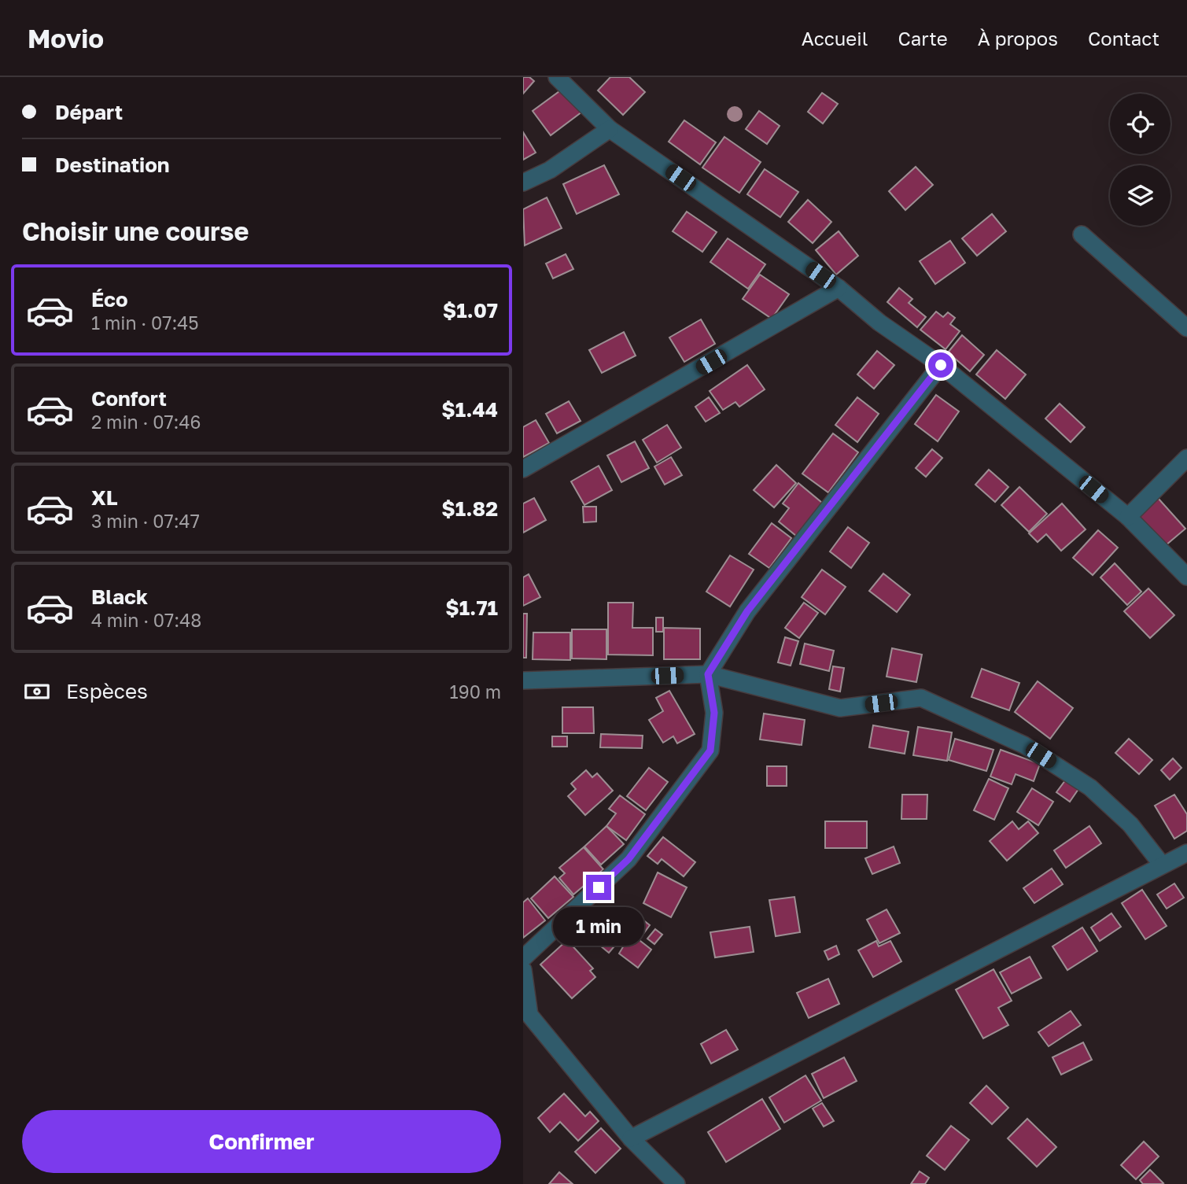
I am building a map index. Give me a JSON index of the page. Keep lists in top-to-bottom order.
{
  "page": {
    "header": "Movio",
    "nav": [
      "Accueil",
      "Carte",
      "À propos",
      "Contact"
    ],
    "banner": ["Départ", "Destination"],
    "heading": "Choisir une course",
    "list": [
      {
        "name": "Éco",
        "note": "1 min · 07:45",
        "value": "$1.07"
      },
      {
        "name": "Confort",
        "note": "2 min · 07:46",
        "value": "$1.44"
      },
      {
        "name": "XL",
        "note": "3 min · 07:47",
        "value": "$1.82"
      },
      {
        "name": "Black",
        "note": "4 min · 07:48",
        "value": "$1.71"
      }
    ],
    "pay": ["Espèces", "190 m"],
    "bubble": "1 min",
    "buttons": "Confirmer"
  }
}
